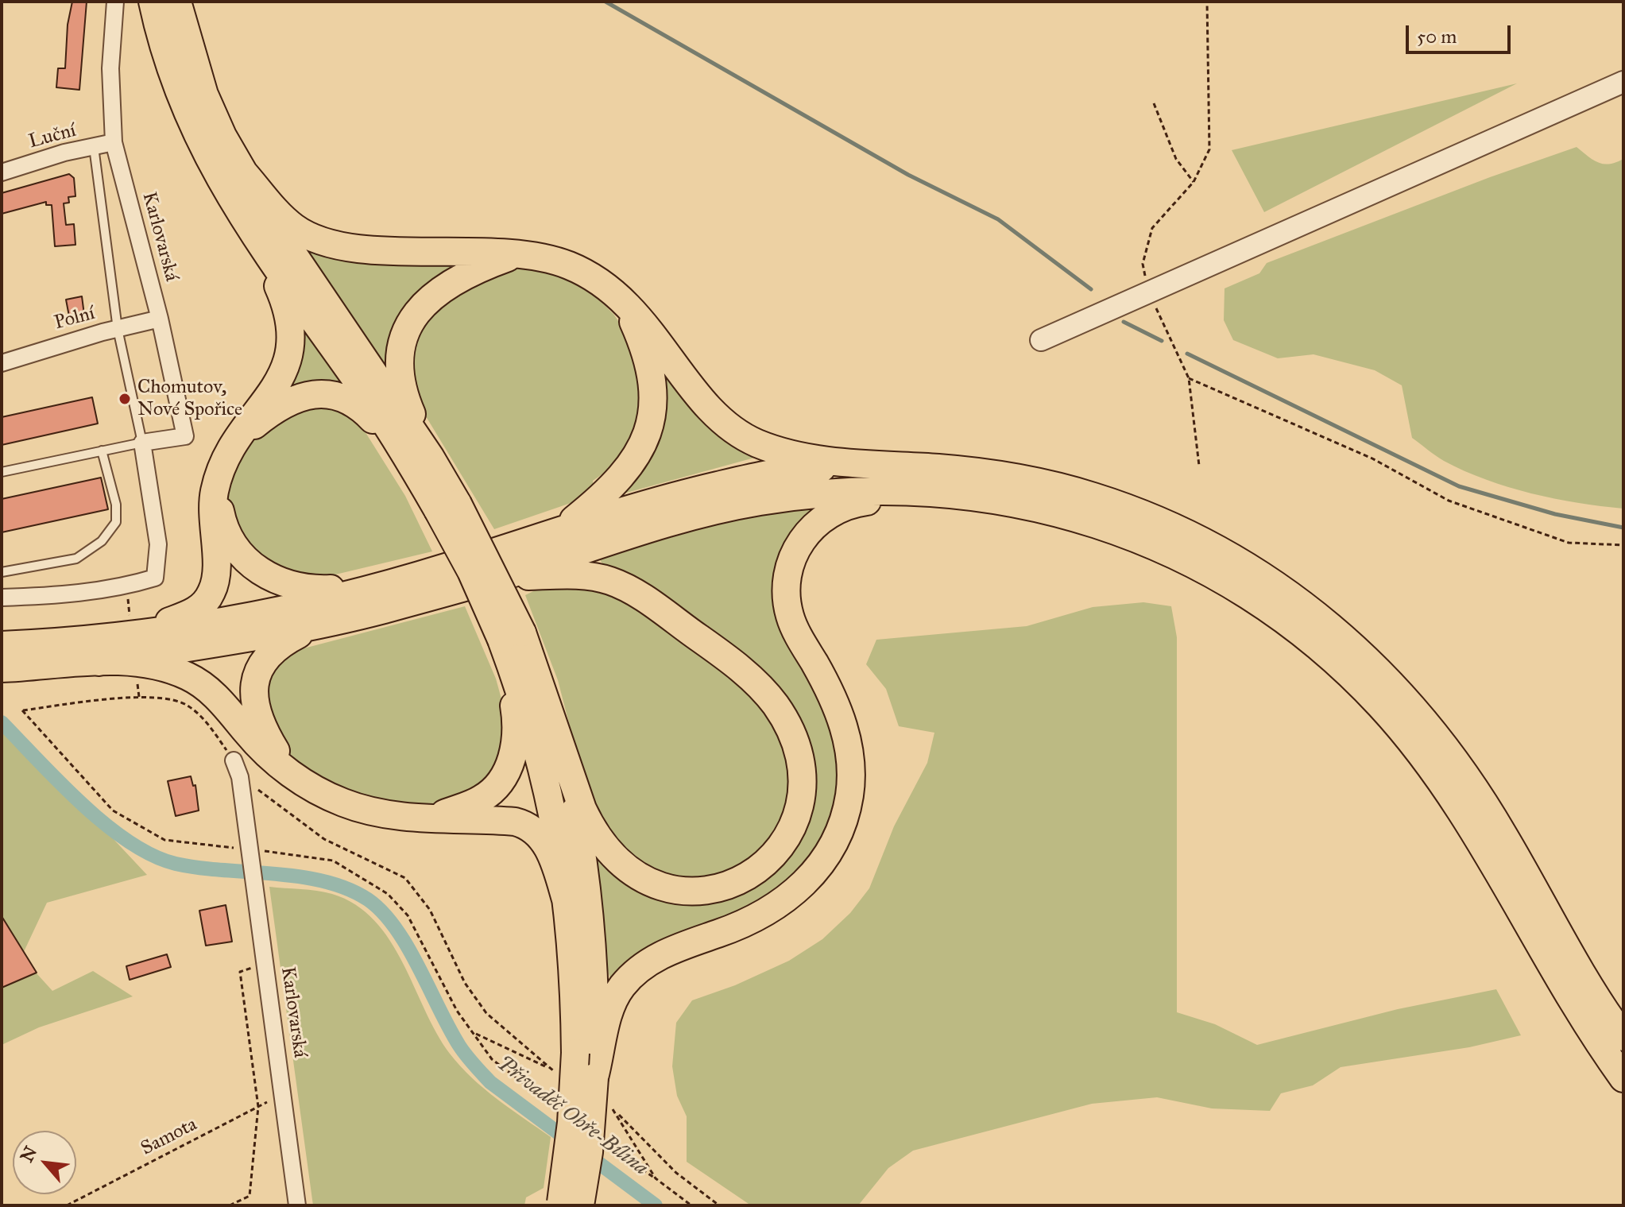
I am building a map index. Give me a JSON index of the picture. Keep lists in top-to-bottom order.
{
  "streets": {
    "street": ["Luční", "Karlovarská", "Polní"],
    "path": ["Samota"]
  },
  "crossings": [
    ["Luční", "Karlovarská"],
    ["Karlovarská", "Polní"],
    ["Karlovarská", "Samota"]
  ],
  "water": ["Přivaděč Ohře-Bílina"],
  "places": ["Chomutov, Nové Spořice"],
  "scale_bar": "50 m",
  "north": "top left"
}
